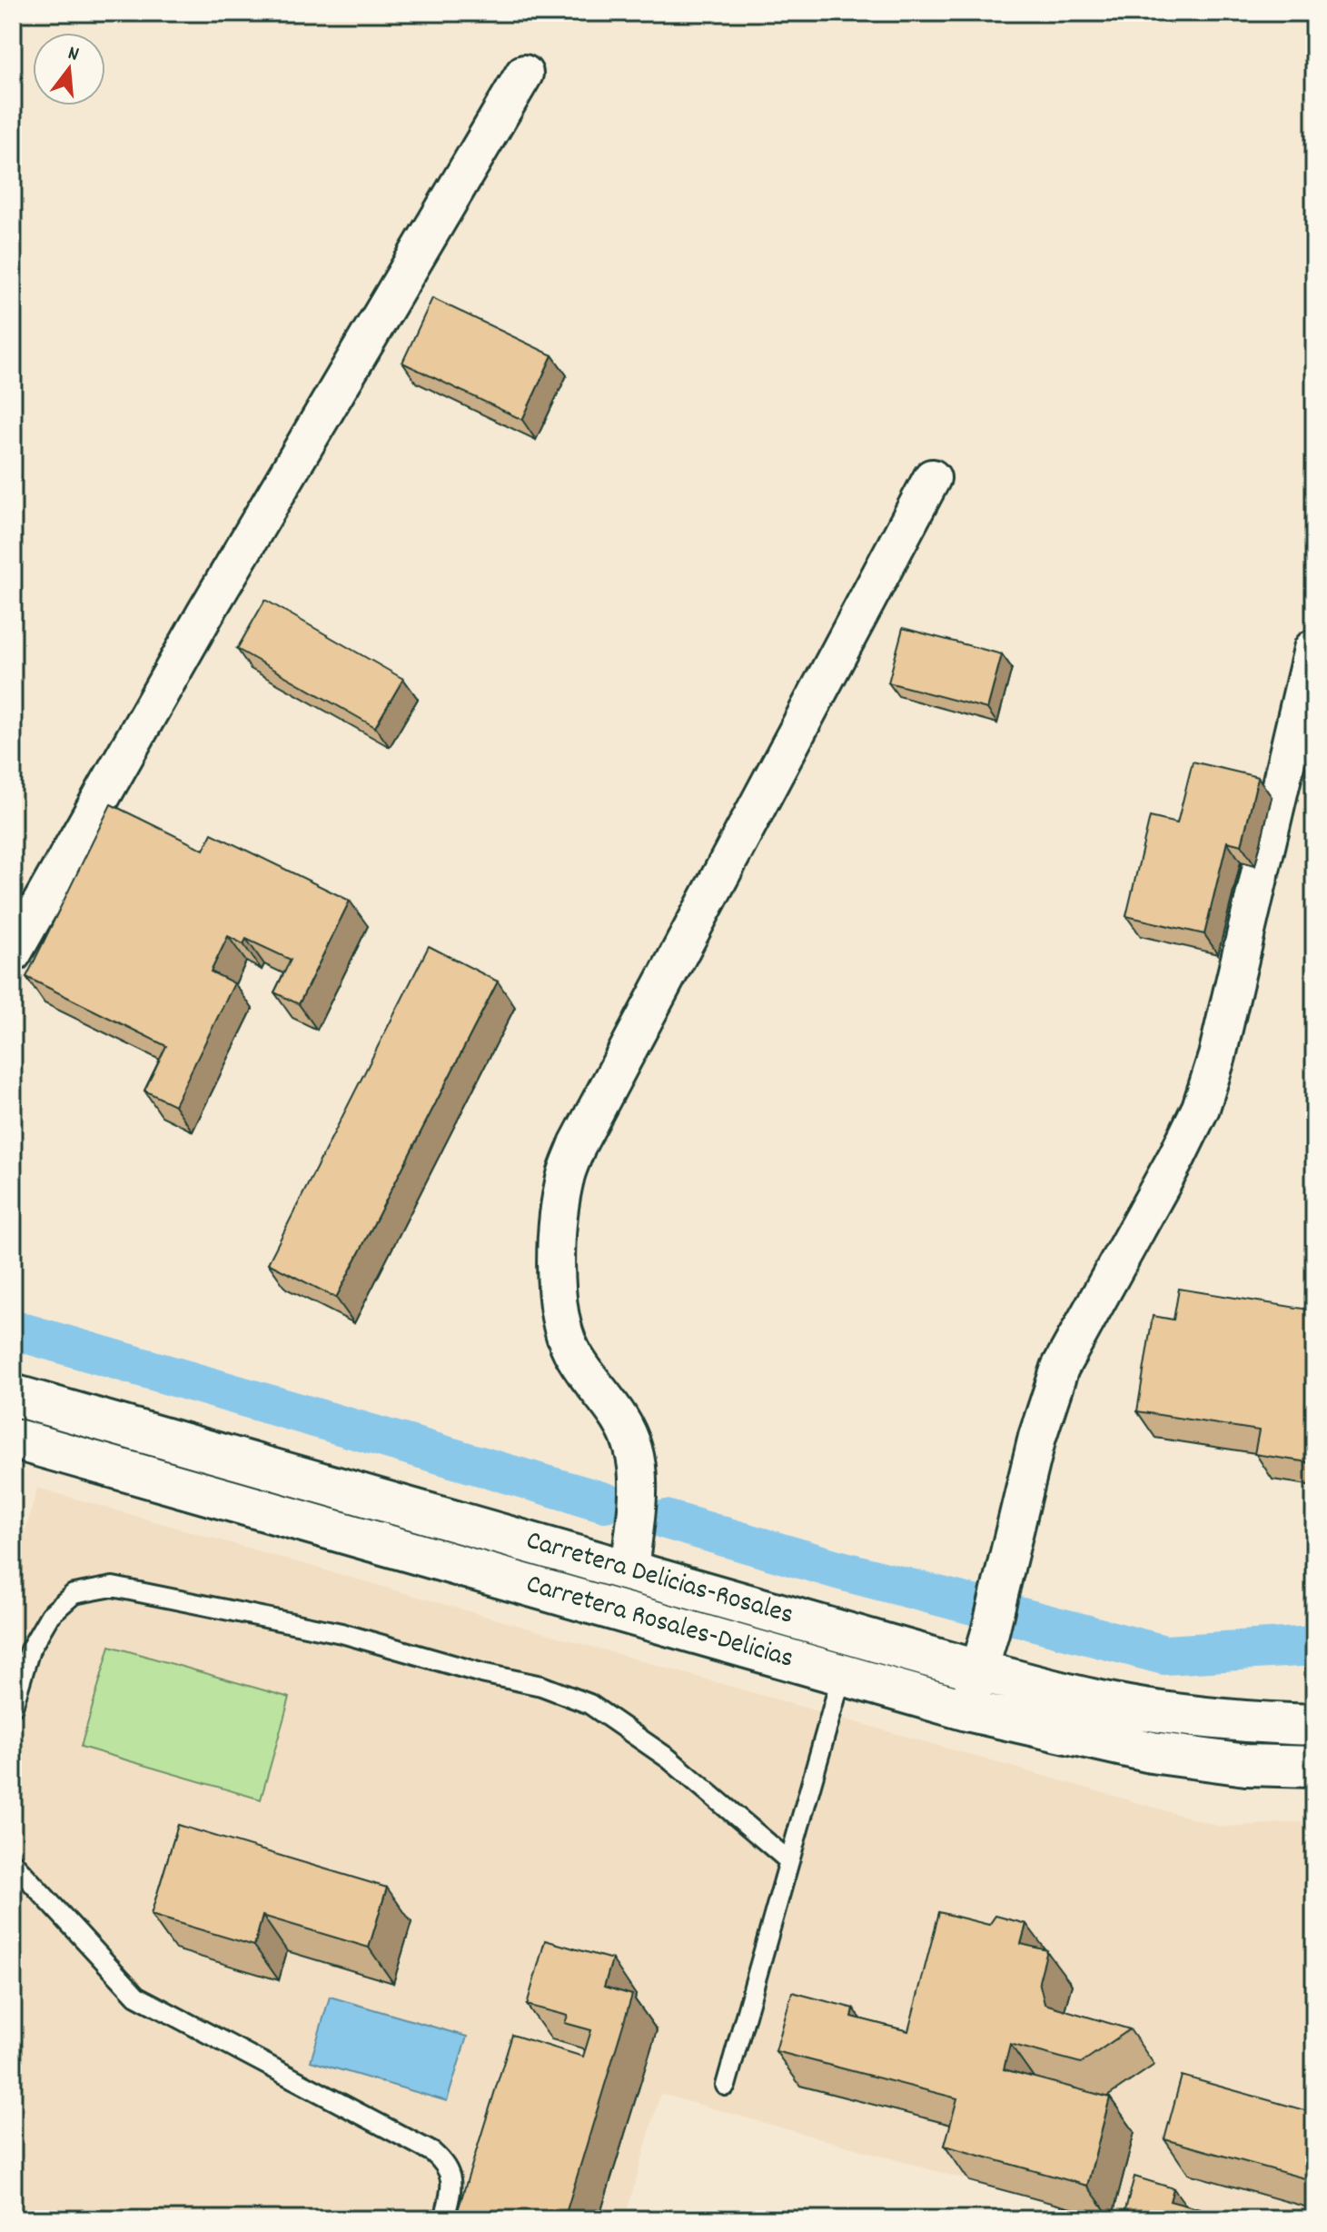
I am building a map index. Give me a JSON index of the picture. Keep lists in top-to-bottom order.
{
  "streets": {
    "main road": ["Carretera Delicias-Rosales", "Carretera Rosales-Delicias"]
  },
  "north": "top"
}
